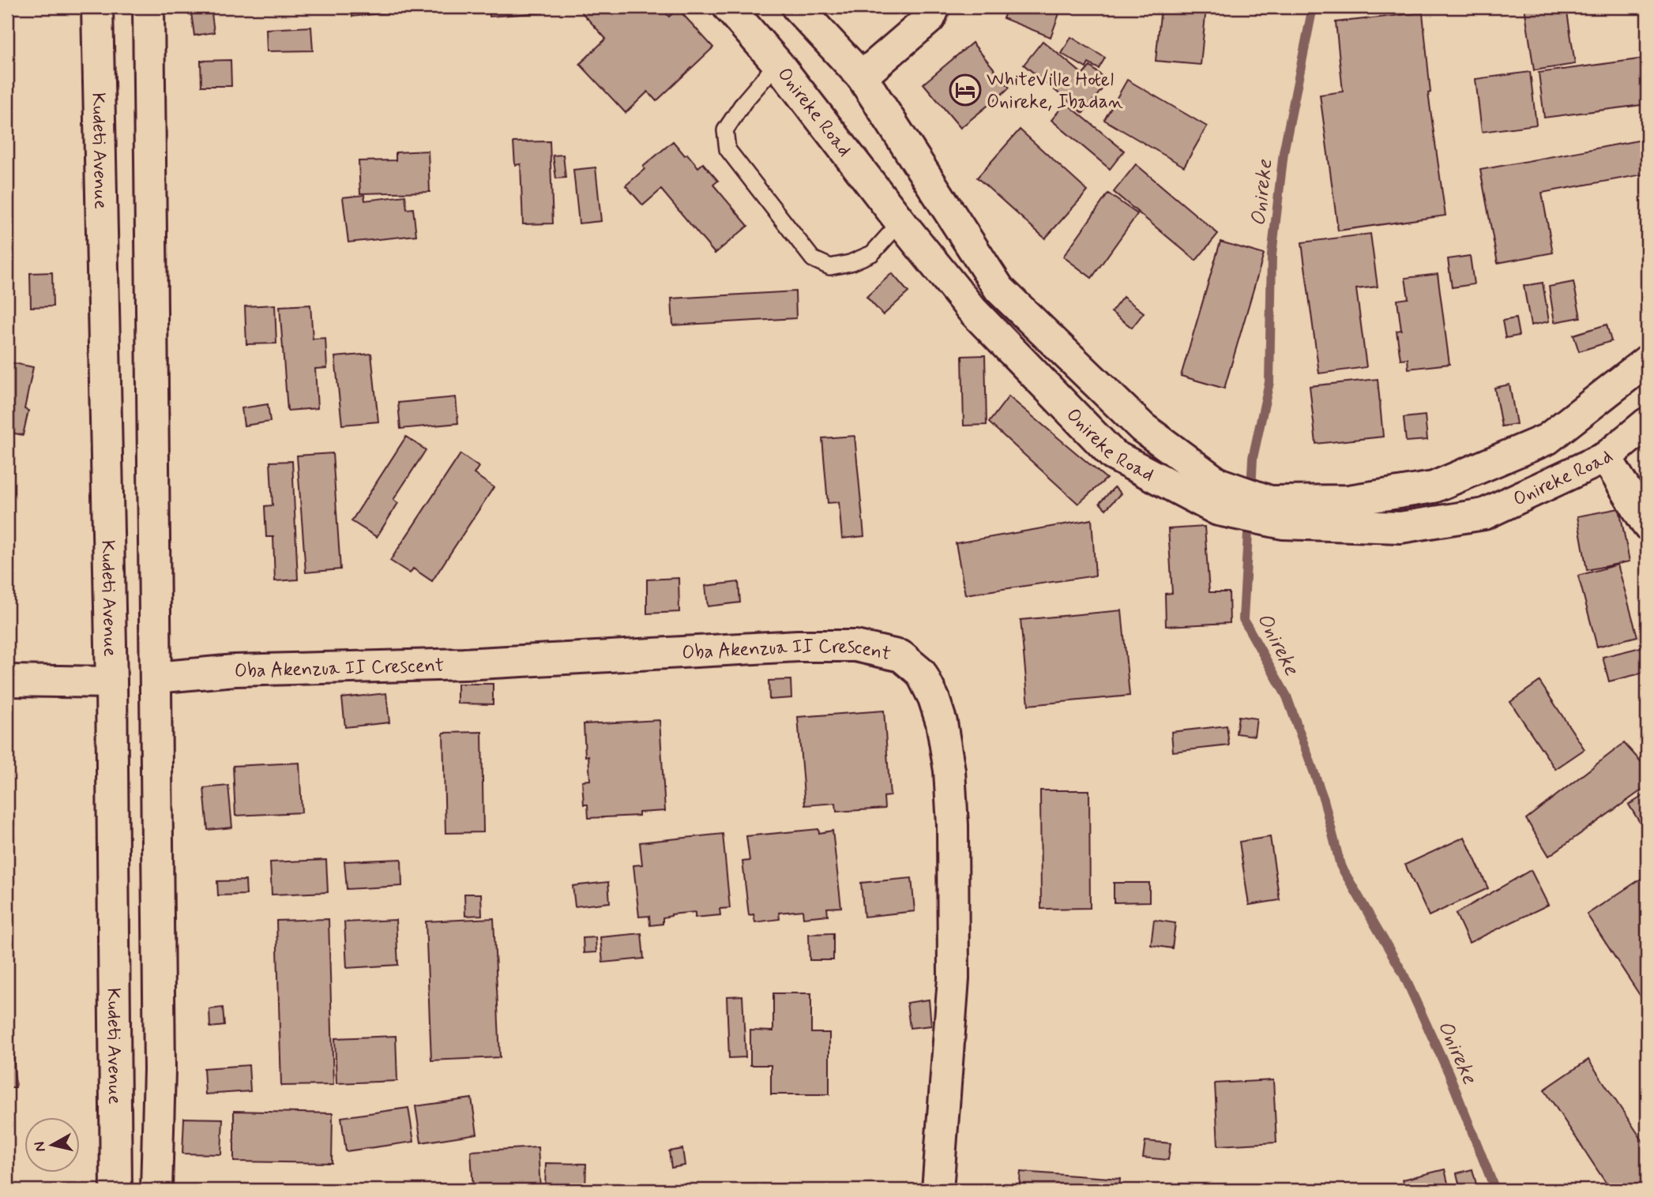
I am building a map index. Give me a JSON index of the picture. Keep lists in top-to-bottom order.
{
  "streets": {
    "main road": ["Onireke Road", "Kudeti Avenue", "Oba Akenzua II Crescent"]
  },
  "water": ["Onireke"],
  "places": {
    "hotel": ["WhiteVille Hotel Onireke, Ibadan"]
  },
  "north": "left"
}
